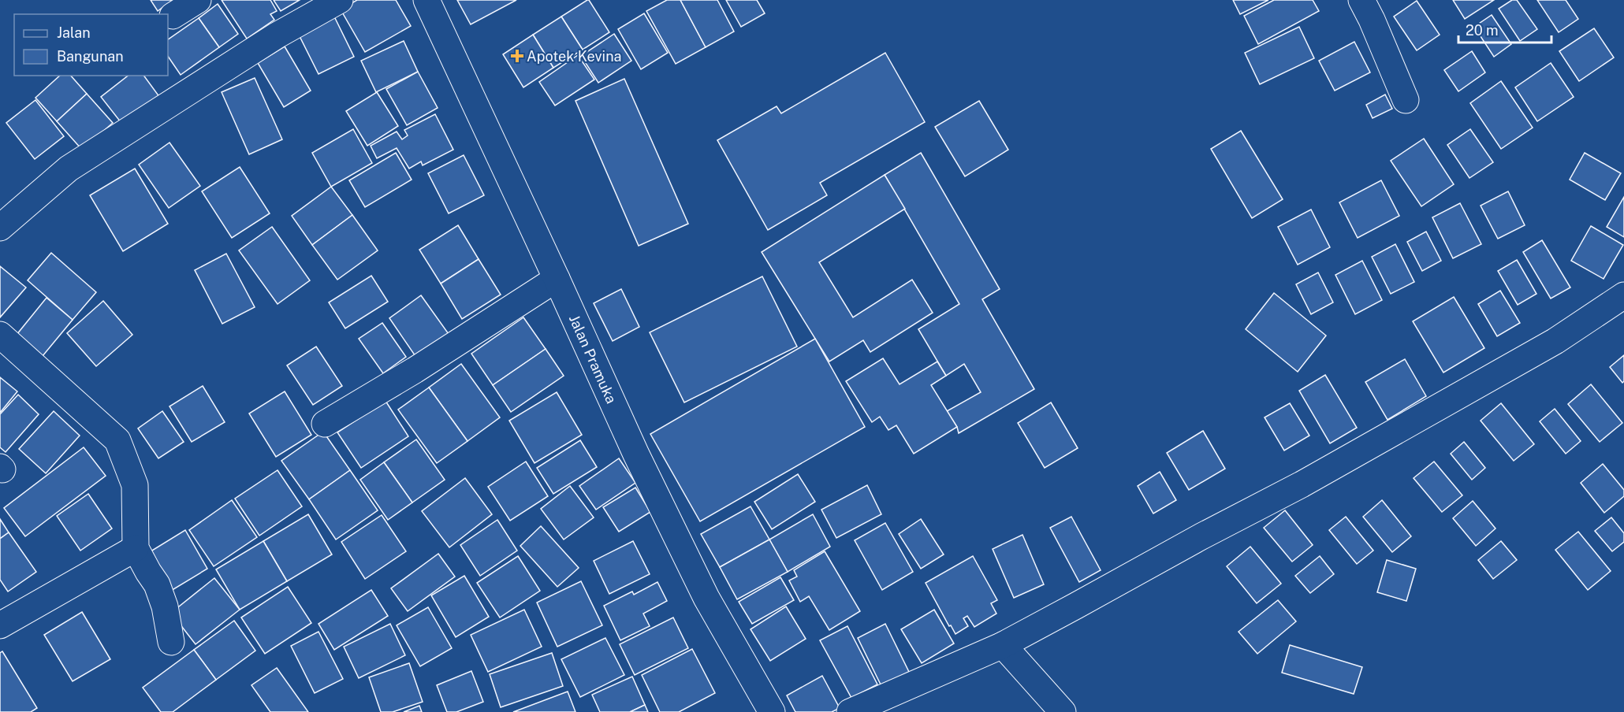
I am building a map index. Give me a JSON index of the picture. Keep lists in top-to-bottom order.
{
  "streets": {
    "street": ["Jalan Pramuka"]
  },
  "places": {
    "health": ["Apotek Kevina"]
  },
  "legend": ["Jalan", "Bangunan"],
  "scale_bar": "20 m"
}
